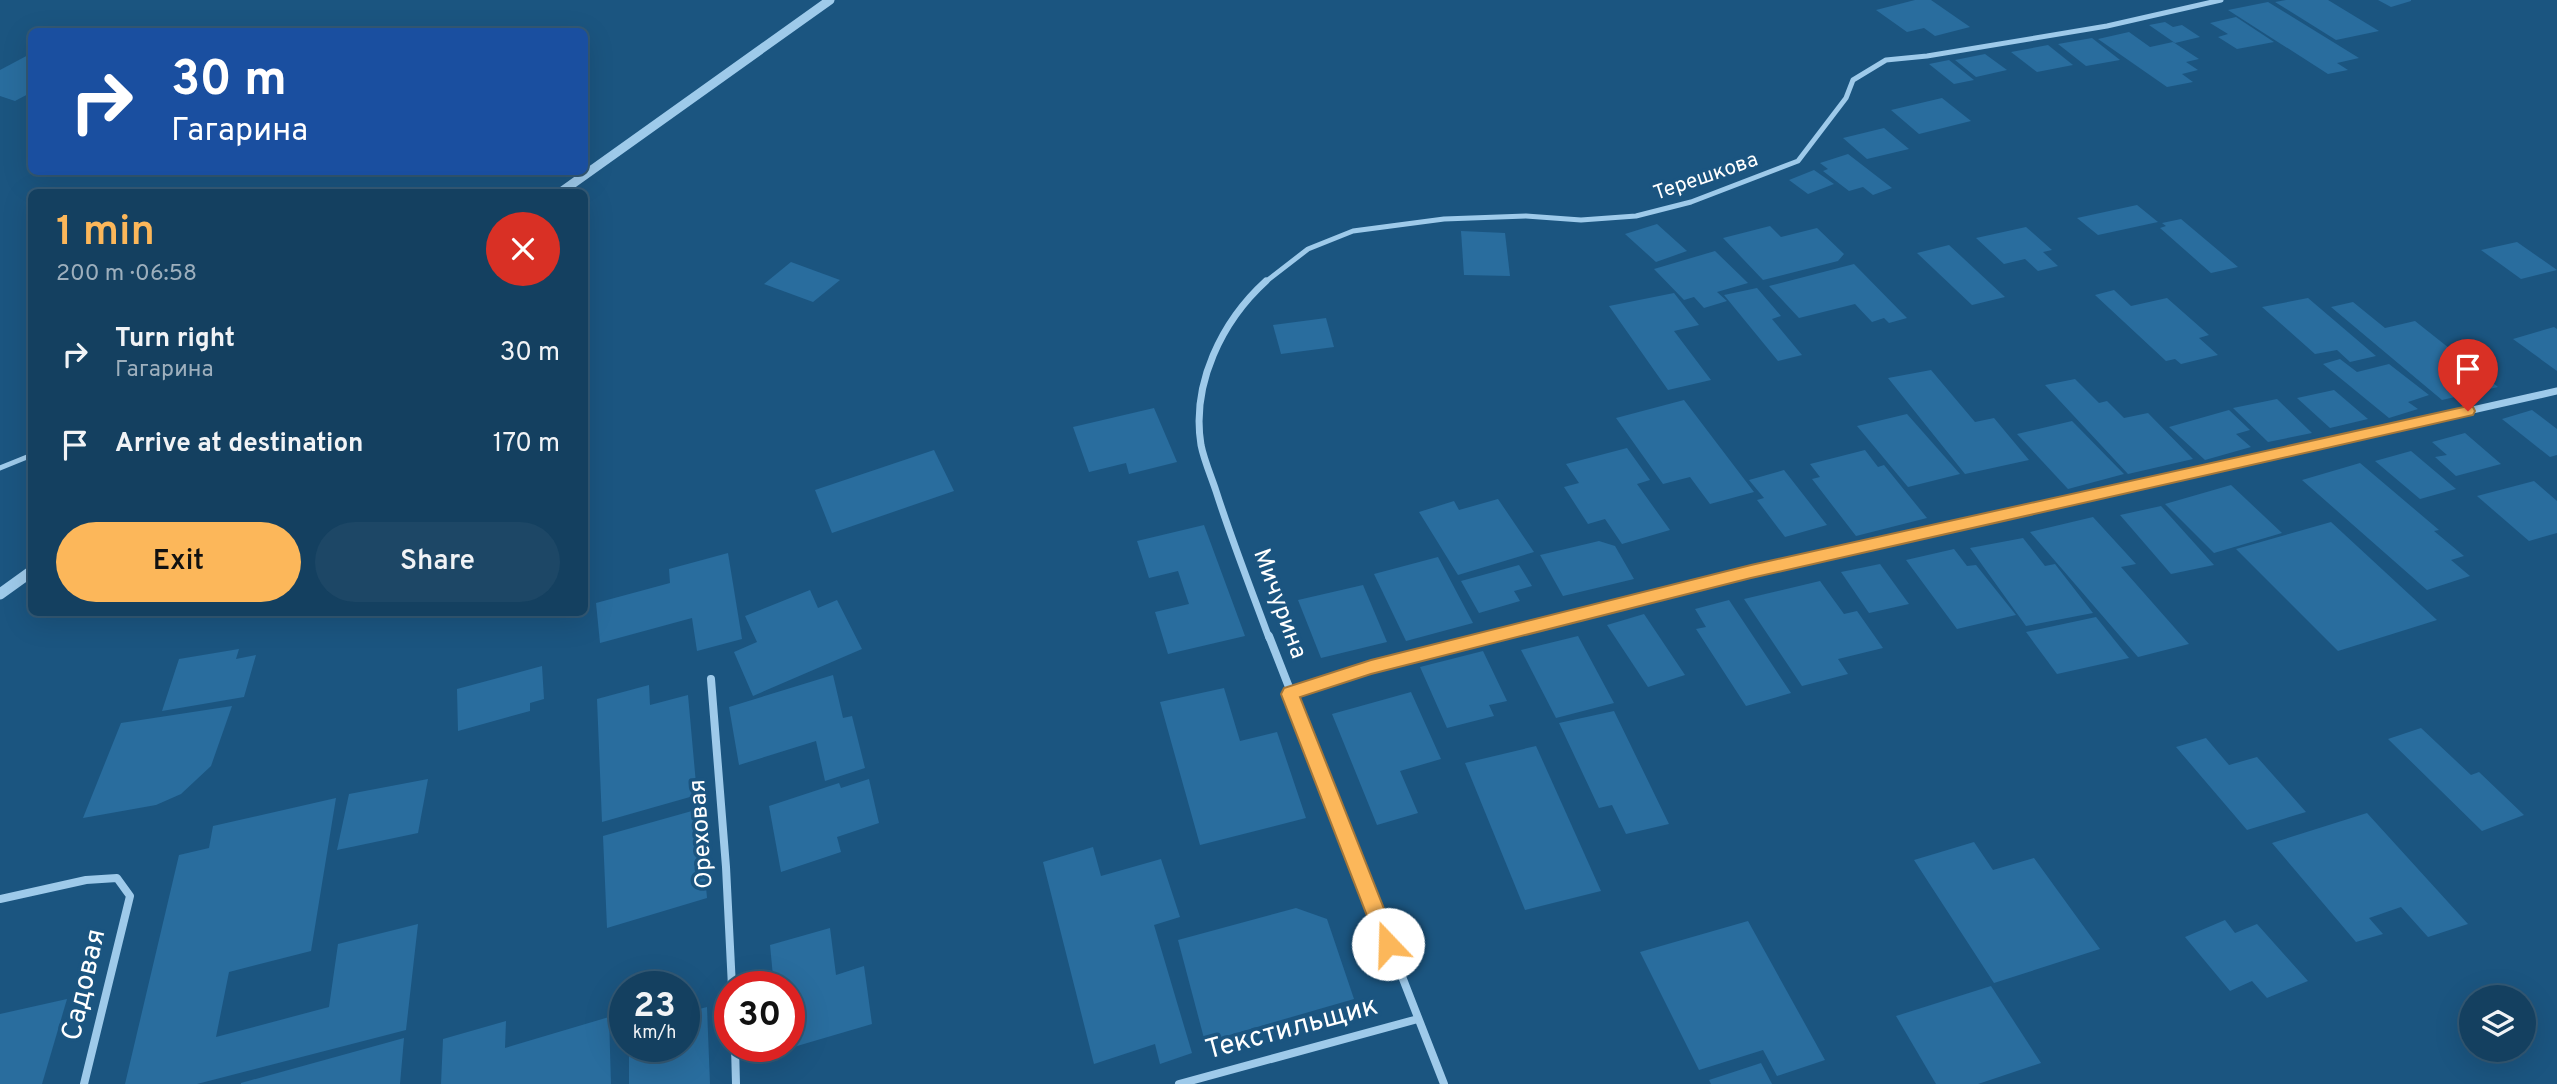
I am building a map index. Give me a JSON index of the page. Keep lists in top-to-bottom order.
{
  "streets": {
    "street": [
      "Терешкова",
      "Мичурина",
      "Ореховая",
      "Садовая",
      "Текстильщик"
    ]
  },
  "crossings": [
    ["Терешкова", "Мичурина"],
    ["Мичурина", "Текстильщик"]
  ],
  "page": {
    "turn": ["30 m", "Гагарина"],
    "heading": ["1 min", "200 m · 06:58"],
    "list": [
      {
        "name": "Turn right",
        "note": "Гагарина",
        "value": "30 m"
      },
      {
        "name": "Arrive at destination",
        "value": "170 m"
      }
    ],
    "buttons": ["Exit", "Share"],
    "speed": "23 km/h",
    "limit": "30"
  }
}
